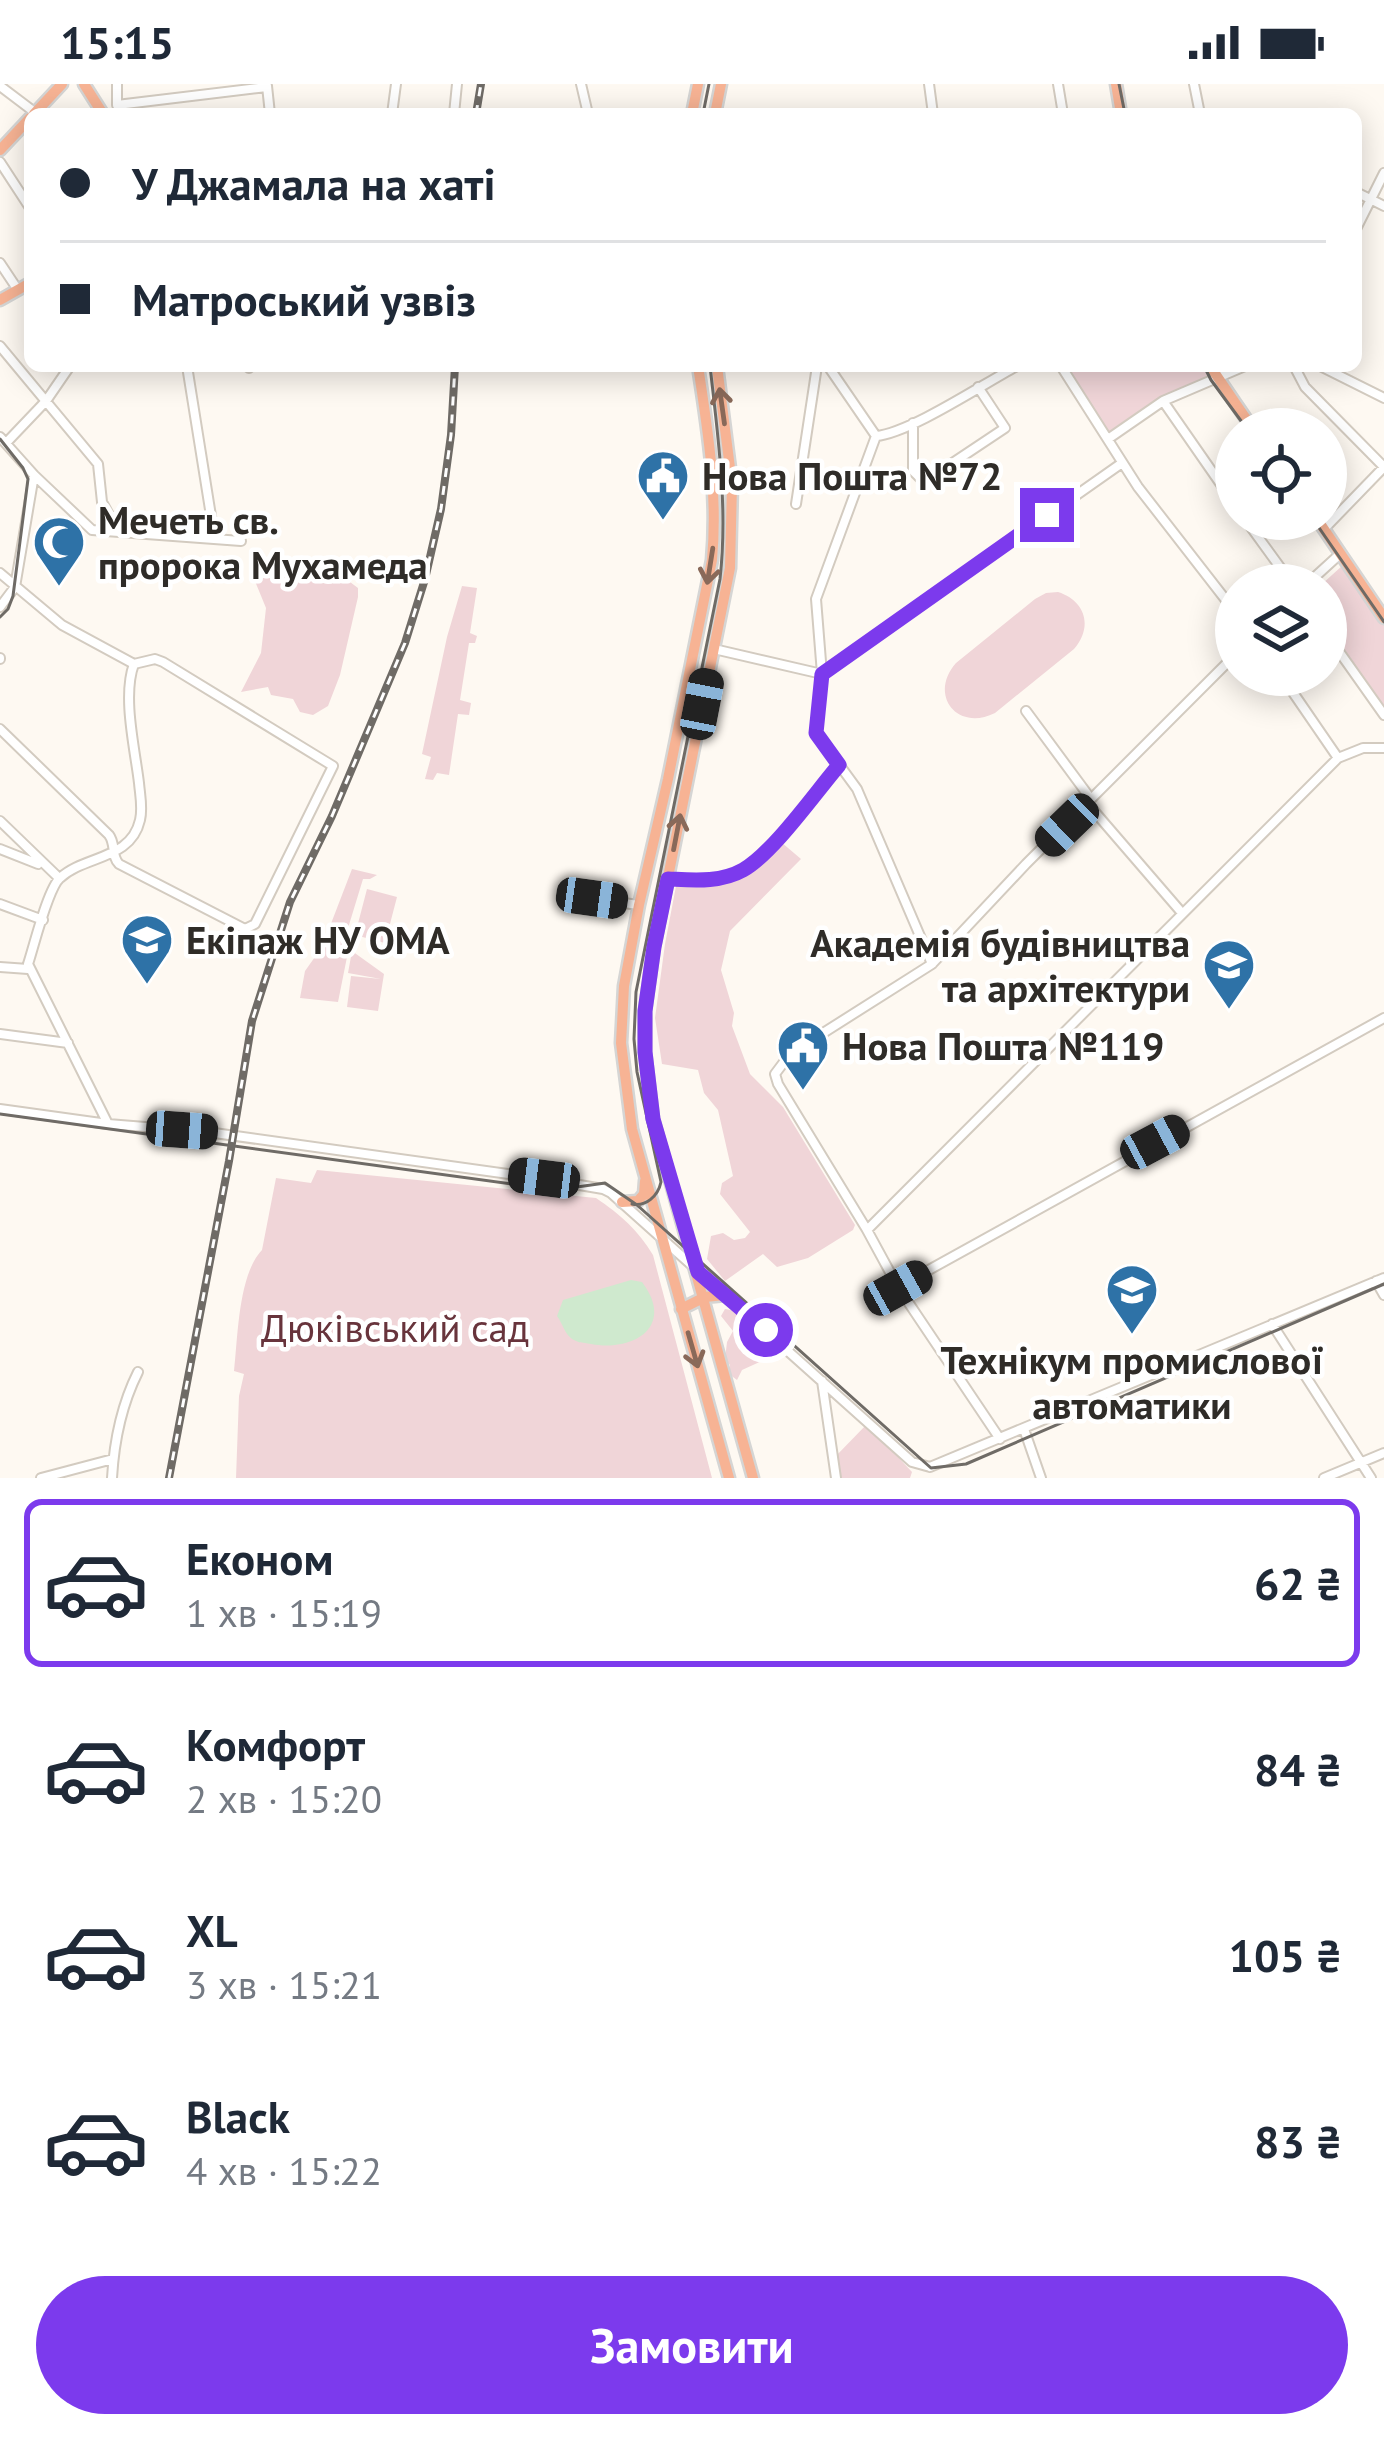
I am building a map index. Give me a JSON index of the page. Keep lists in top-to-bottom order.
{
  "parks": ["Дюківський сад"],
  "places": {
    "public building": ["Нова Пошта №72", "Нова Пошта №119"],
    "mosque": ["Мечеть св. пророка Мухамеда"],
    "school or university": ["Екіпаж НУ ОМА", "Академія будівництва та архітектури", "Технікум промислової автоматики"]
  },
  "page": {
    "status": "15:15",
    "banner": ["У Джамала на хаті", "Матроський узвіз"],
    "list": [
      {
        "name": "Економ",
        "note": "1 хв · 15:19",
        "value": "62 ₴"
      },
      {
        "name": "Комфорт",
        "note": "2 хв · 15:20",
        "value": "84 ₴"
      },
      {
        "name": "XL",
        "note": "3 хв · 15:21",
        "value": "105 ₴"
      },
      {
        "name": "Black",
        "note": "4 хв · 15:22",
        "value": "83 ₴"
      }
    ],
    "buttons": "Замовити"
  }
}
